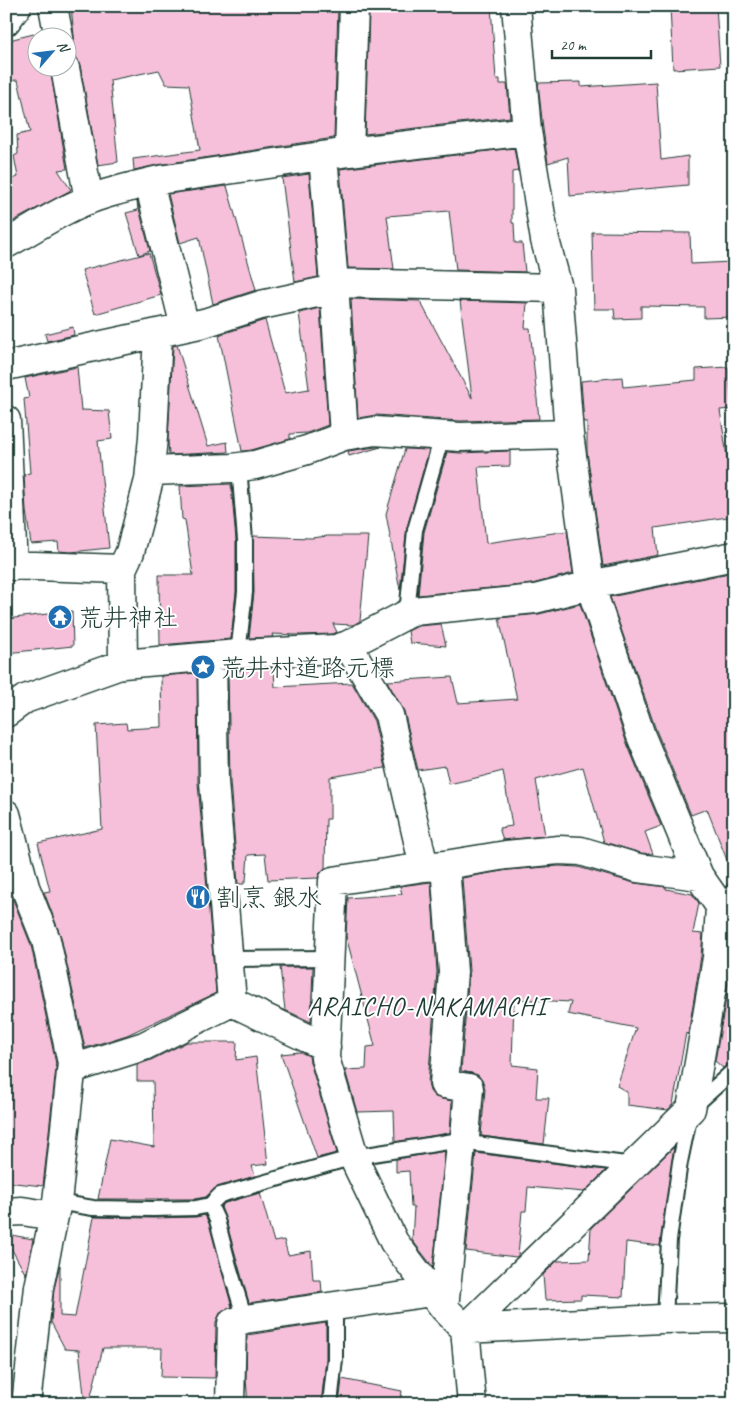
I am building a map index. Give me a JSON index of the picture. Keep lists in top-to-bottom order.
{
  "districts": ["ARAICHO-NAKAMACHI"],
  "places": {
    "temple": ["荒井神社"],
    "place": ["荒井村道路元標"],
    "restaurant": ["割烹 銀水"]
  },
  "scale_bar": "20 m",
  "north": "top right"
}
